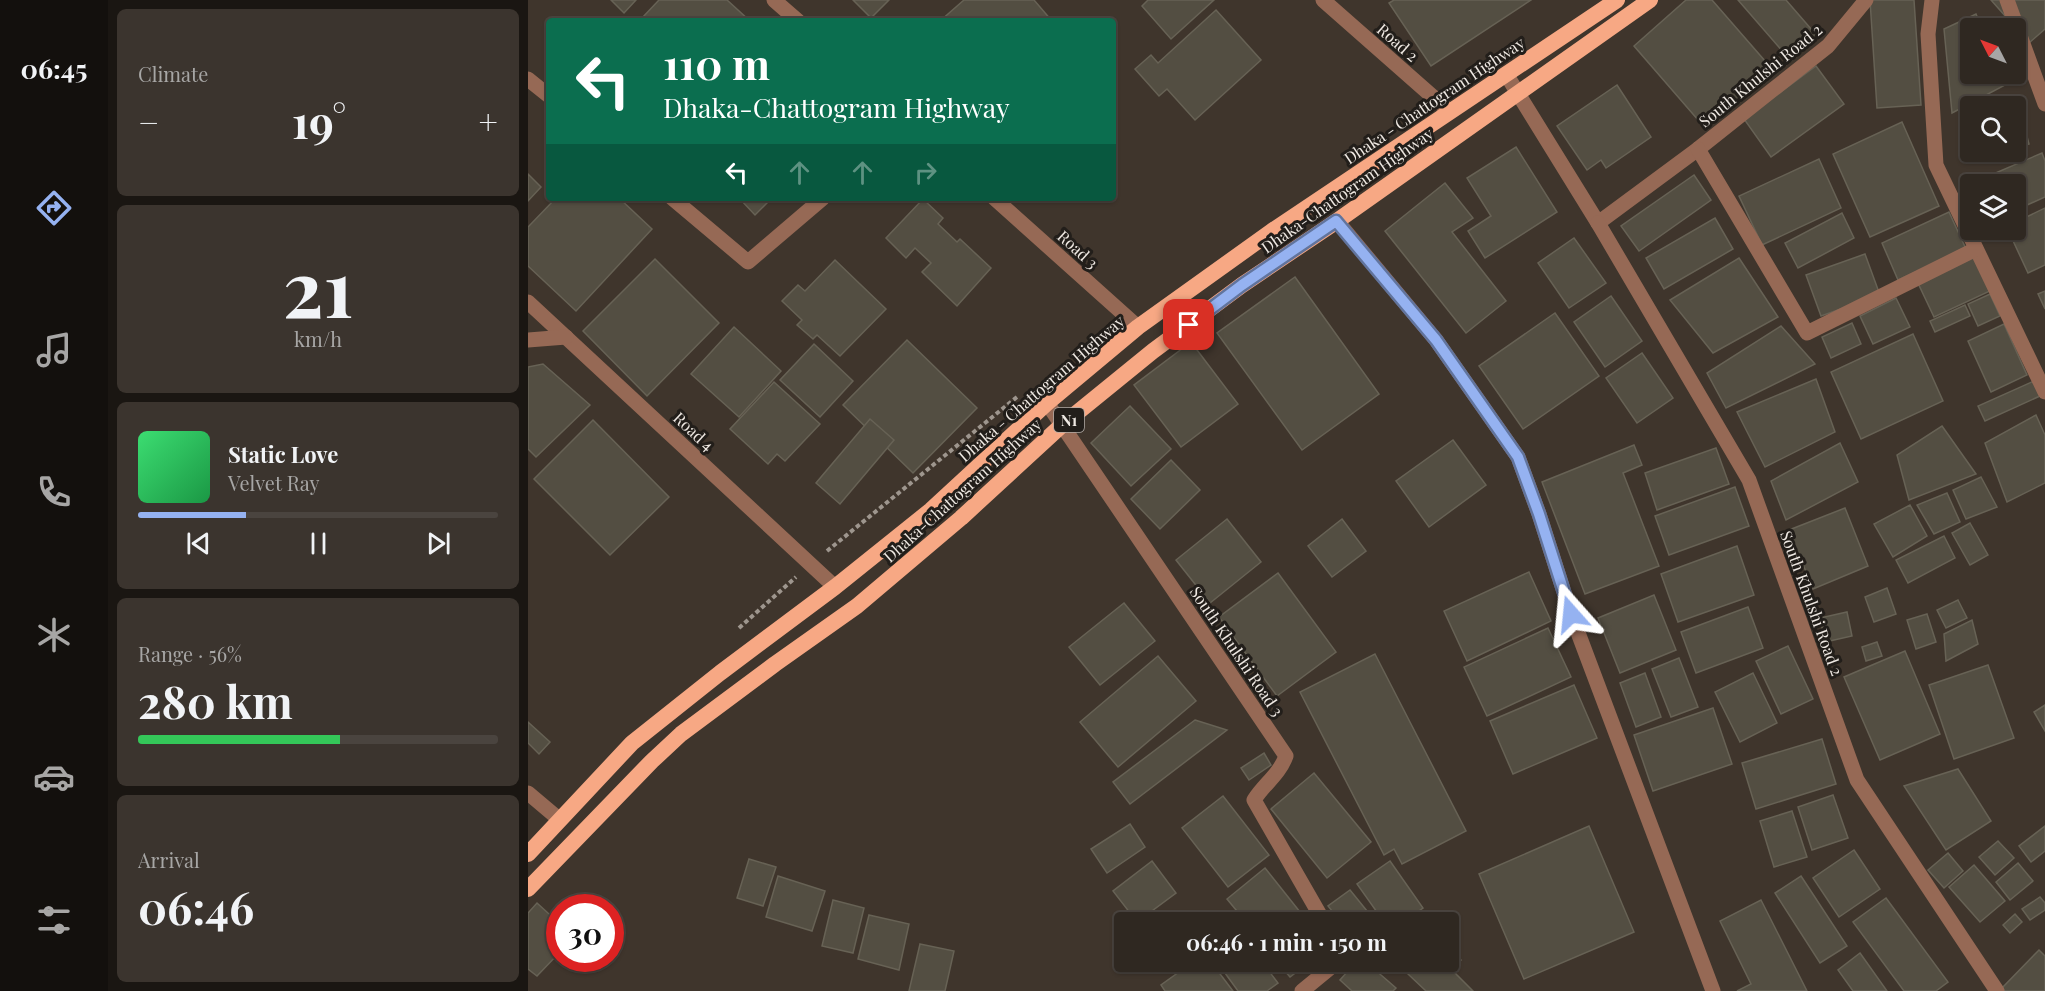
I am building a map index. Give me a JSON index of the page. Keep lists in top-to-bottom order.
{
  "streets": {
    "highway": ["Dhaka - Chattogram Highway", "Dhaka-Chattogram Highway", "N1"],
    "street": [
      "Road 2",
      "South Khulshi Road 2",
      "Road 3",
      "Road 4",
      "South Khulshi Road 3"
    ]
  },
  "crossings": [
    ["Road 2", "Dhaka - Chattogram Highway"],
    ["South Khulshi Road 2", "Dhaka - Chattogram Highway"],
    ["South Khulshi Road 2", "Dhaka-Chattogram Highway"],
    ["Dhaka - Chattogram Highway", "Road 3"],
    ["Dhaka - Chattogram Highway", "Road 4"],
    ["Dhaka - Chattogram Highway", "South Khulshi Road 3"],
    ["Dhaka-Chattogram Highway", "South Khulshi Road 3"]
  ],
  "north": "top left",
  "page": {
    "tabs": "06:45",
    "tile": [
      "Climate",
      ["21", "km/h"],
      ["Range · 56%", "280 km"],
      ["Arrival", "06:46"]
    ],
    "turn": ["110 m", "Dhaka-Chattogram Highway"],
    "heat": ["−", "19°", "+"],
    "song": ["Static Love", "Velvet Ray"],
    "limit": "30",
    "trip": "06:46 · 1 min · 150 m"
  }
}
